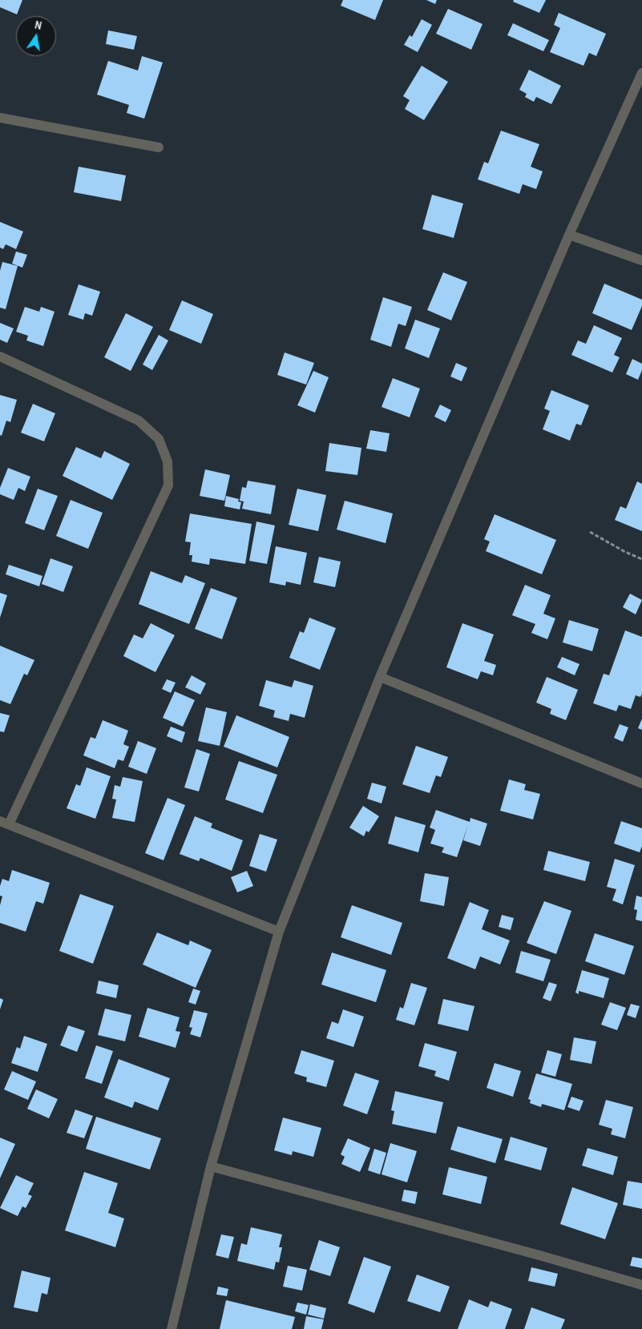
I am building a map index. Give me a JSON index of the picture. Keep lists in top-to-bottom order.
{
  "north": "top"
}
